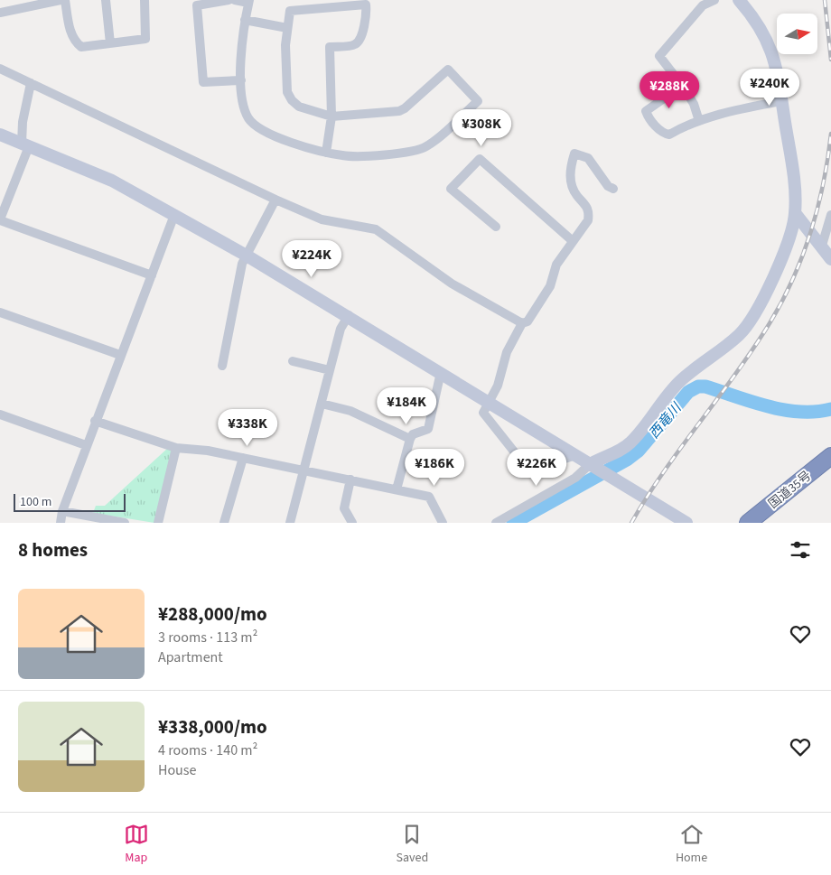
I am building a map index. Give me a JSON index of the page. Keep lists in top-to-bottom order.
{
  "streets": {
    "highway": ["国道35号"]
  },
  "water": ["西竜川"],
  "scale_bar": "100 m",
  "north": "right",
  "page": {
    "price": [
      "¥240K",
      "¥288K",
      "¥308K",
      "¥224K",
      "¥184K",
      "¥338K",
      "¥186K",
      "¥226K"
    ],
    "scale": "100 m",
    "heading": "8 homes",
    "list": [
      {
        "name": "¥288,000/mo",
        "note": "3 rooms · 113 m² · Apartment"
      },
      {
        "name": "¥338,000/mo",
        "note": "4 rooms · 140 m² · House"
      }
    ],
    "tabs": ["Map", "Saved", "Home"]
  }
}
